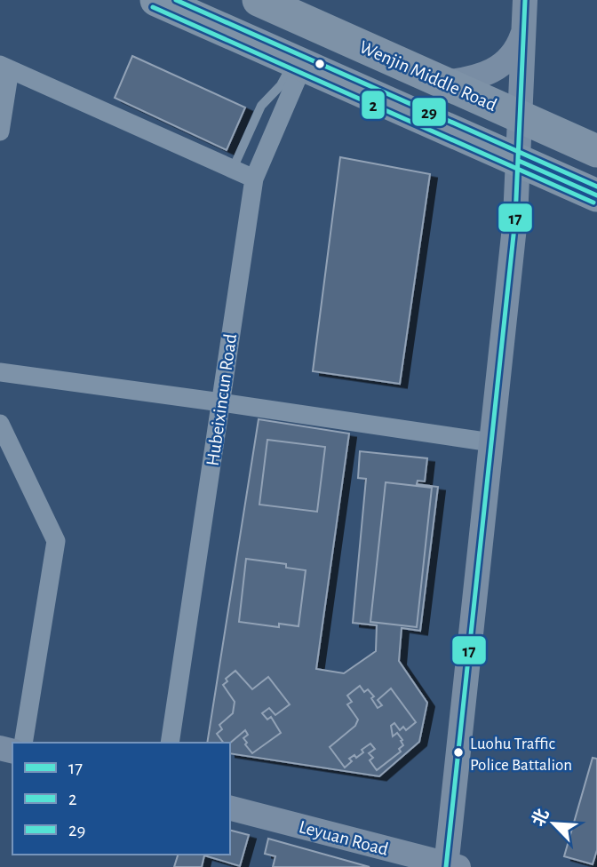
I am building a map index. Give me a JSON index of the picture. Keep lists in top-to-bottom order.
{
  "streets": {
    "highway": ["Wenjin Middle Road"],
    "street": ["Hubeixincun Road", "Leyuan Road"]
  },
  "places": ["Luohu Traffic Police Battalion"],
  "lines": ["transit line 17", "transit line 29", "transit line 2"],
  "legend": ["17", "2", "29"],
  "north": "top left"
}
